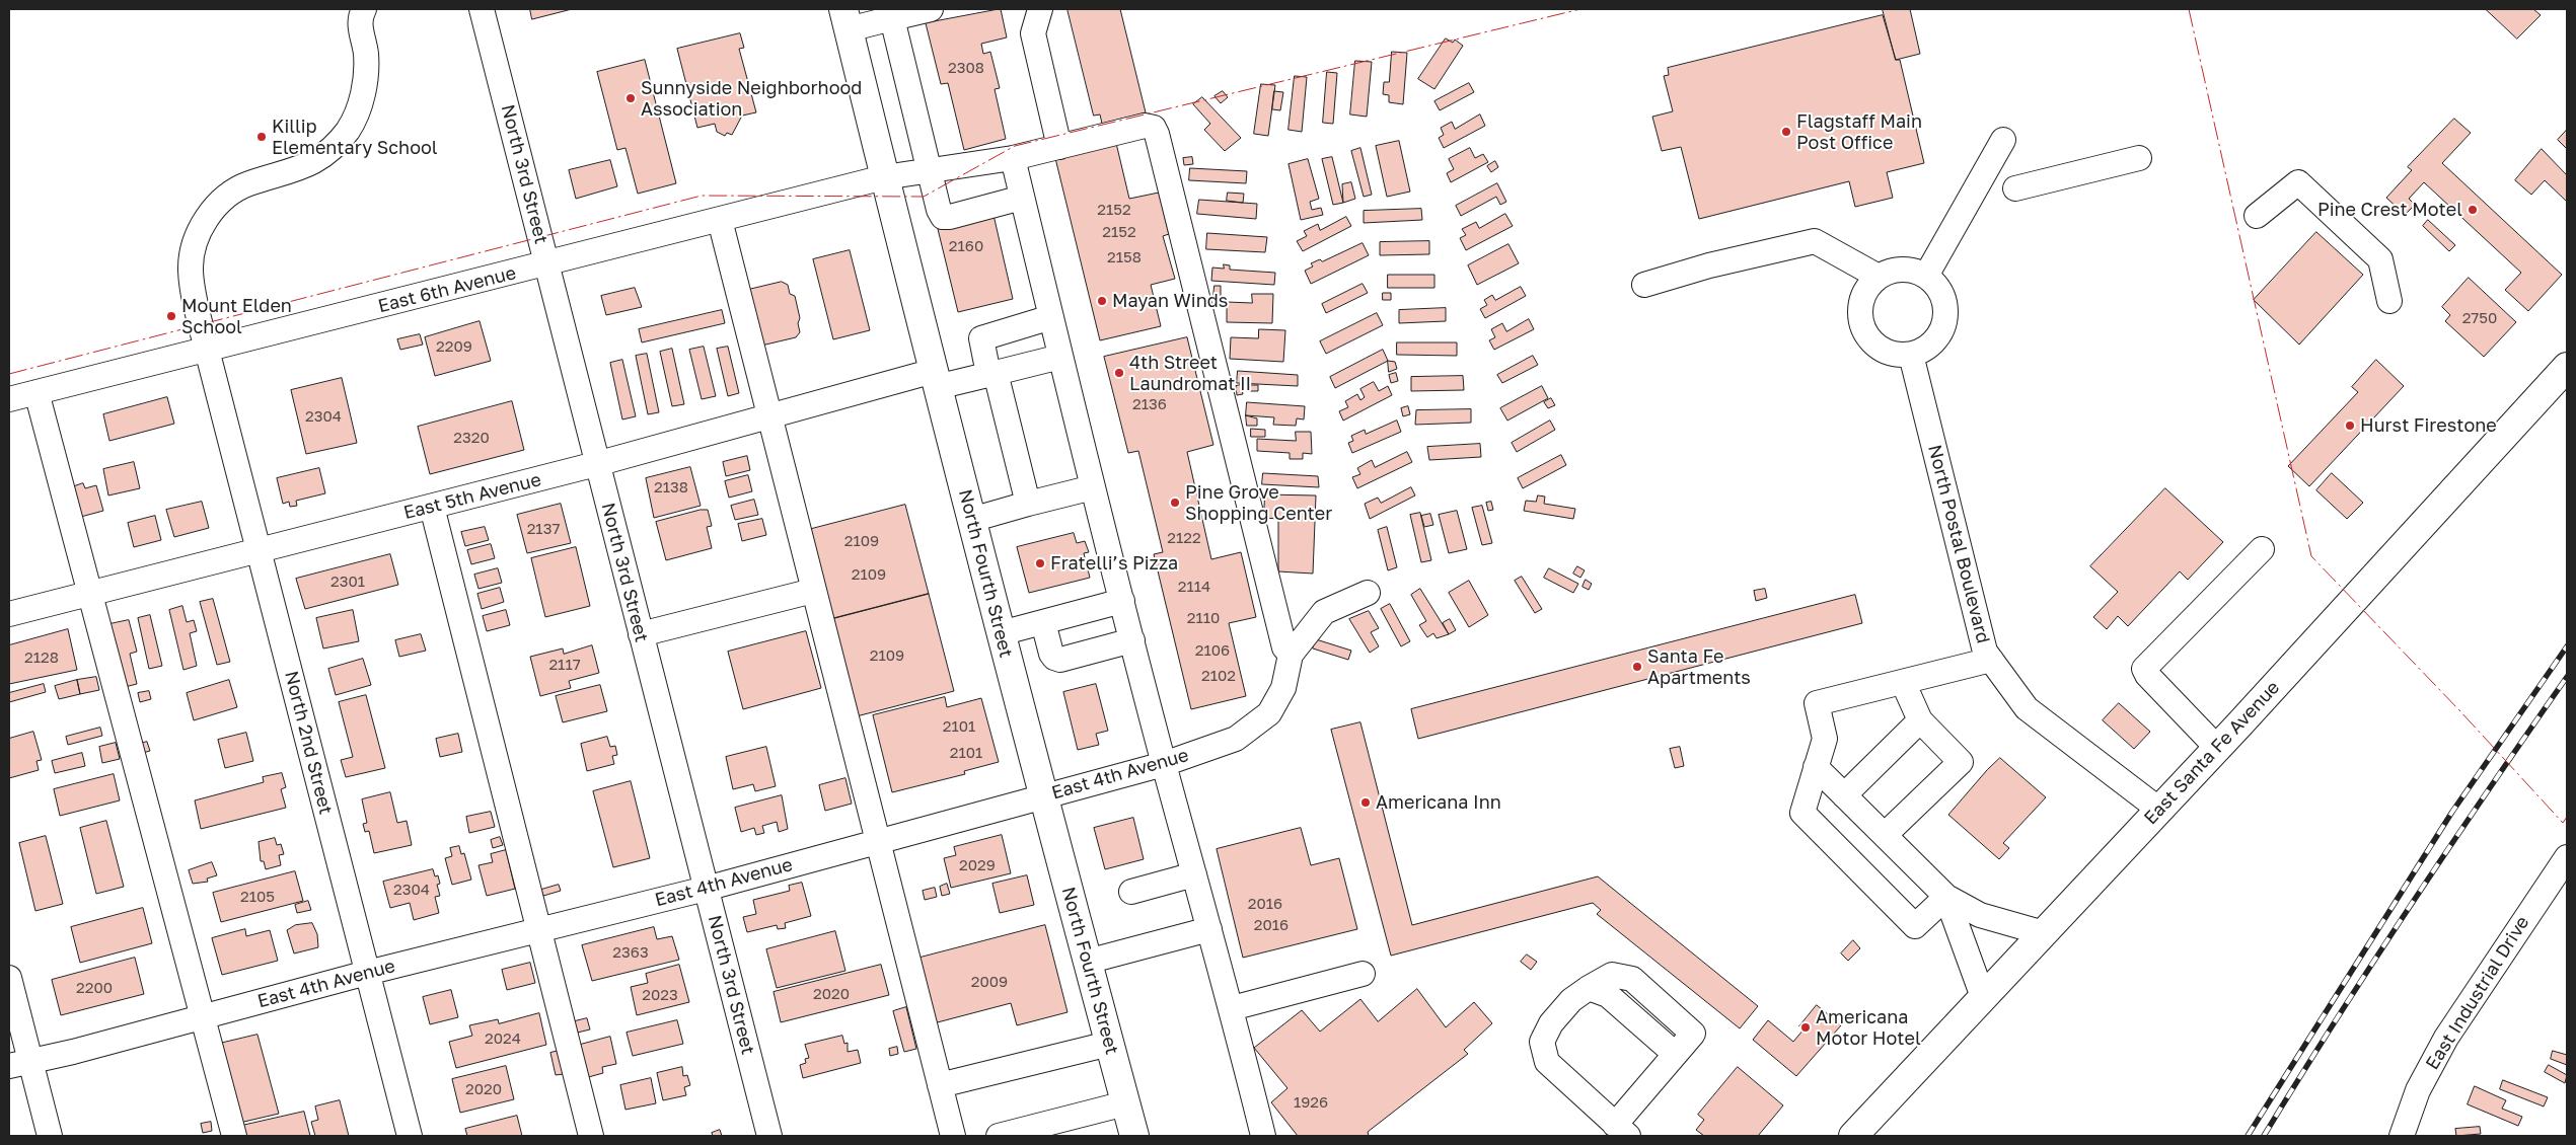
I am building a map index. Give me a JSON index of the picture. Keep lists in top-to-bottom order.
{
  "streets": {
    "main road": ["North Fourth Street", "East Santa Fe Avenue"],
    "street": [
      "North 3rd Street",
      "East 6th Avenue",
      "East 5th Avenue",
      "North Postal Boulevard",
      "North 2nd Street",
      "East 4th Avenue",
      "East Industrial Drive"
    ]
  },
  "crossings": [
    ["North 3rd Street", "East 6th Avenue"],
    ["North 3rd Street", "East 5th Avenue"],
    ["North 3rd Street", "East 4th Avenue"],
    ["East 6th Avenue", "North Fourth Street"],
    ["East 6th Avenue", "North 2nd Street"],
    ["East 6th Avenue", "East 4th Avenue"],
    ["East 5th Avenue", "North Fourth Street"],
    ["East 5th Avenue", "North 2nd Street"],
    ["North Postal Boulevard", "East Santa Fe Avenue"],
    ["North Fourth Street", "East 4th Avenue"],
    ["North 2nd Street", "East 4th Avenue"]
  ],
  "places": [
    "Sunnyside Neighborhood Association",
    "Flagstaff Main Post Office",
    "Killip Elementary School",
    "Pine Crest Motel",
    "Mayan Winds",
    "Mount Elden School",
    "4th Street Laundromat II",
    "Hurst Firestone",
    "Pine Grove Shopping Center",
    "Fratelli’s Pizza",
    "Santa Fe Apartments",
    "Americana Inn",
    "Americana Motor Hotel"
  ],
  "house_numbers": [
    "2308",
    "2152",
    "2152",
    "2160",
    "2158",
    "2750",
    "2209",
    "2136",
    "2304",
    "2320",
    "2138",
    "2137",
    "2122",
    "2109",
    "2109",
    "2301",
    "2114",
    "2110",
    "2106",
    "2109",
    "2128",
    "2117",
    "2102",
    "2101",
    "2101",
    "2029",
    "2304",
    "2105",
    "2016",
    "2016",
    "2363",
    "2009",
    "2200",
    "2020",
    "2023",
    "2024",
    "2020",
    "1926"
  ]
}
